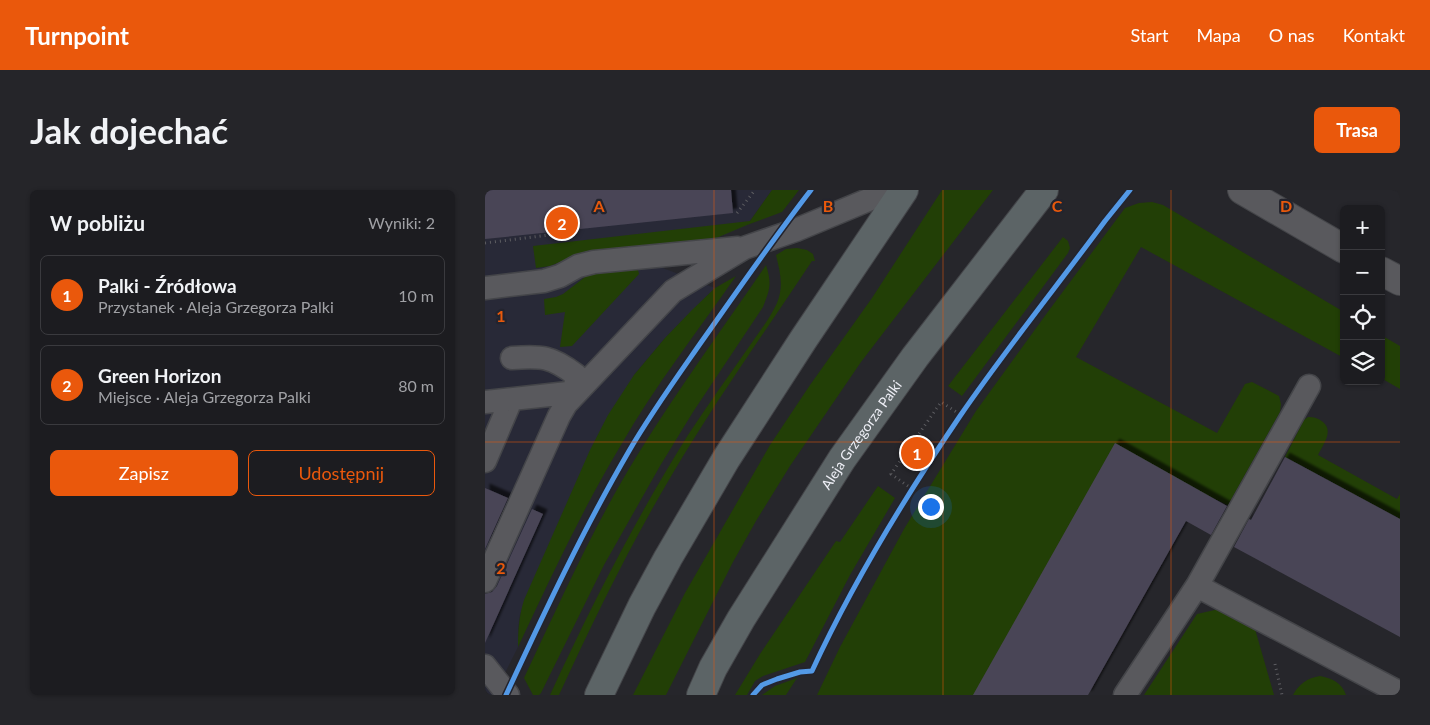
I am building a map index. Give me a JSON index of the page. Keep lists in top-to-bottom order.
{
  "streets": {
    "main road": ["Aleja Grzegorza Palki"]
  },
  "page": {
    "header": "Turnpoint",
    "nav": [
      "Start",
      "Mapa",
      "O nas",
      "Kontakt"
    ],
    "buttons": [
      "Trasa",
      ["Zapisz", "Udostępnij"]
    ],
    "title": "Jak dojechać",
    "heading": ["W pobliżu", "Wyniki: 2"],
    "map_buttons": ["+", "−"],
    "pins": ["2", "1"],
    "list": [
      {
        "mark": "1",
        "name": "Palki - Źródłowa",
        "note": "Przystanek · Aleja Grzegorza Palki",
        "value": "10 m"
      },
      {
        "mark": "2",
        "name": "Green Horizon",
        "note": "Miejsce · Aleja Grzegorza Palki",
        "value": "80 m"
      }
    ]
  },
  "grid": {
    "columns": [
      "A",
      "B",
      "C",
      "D"
    ],
    "rows": ["1", "2"]
  }
}
